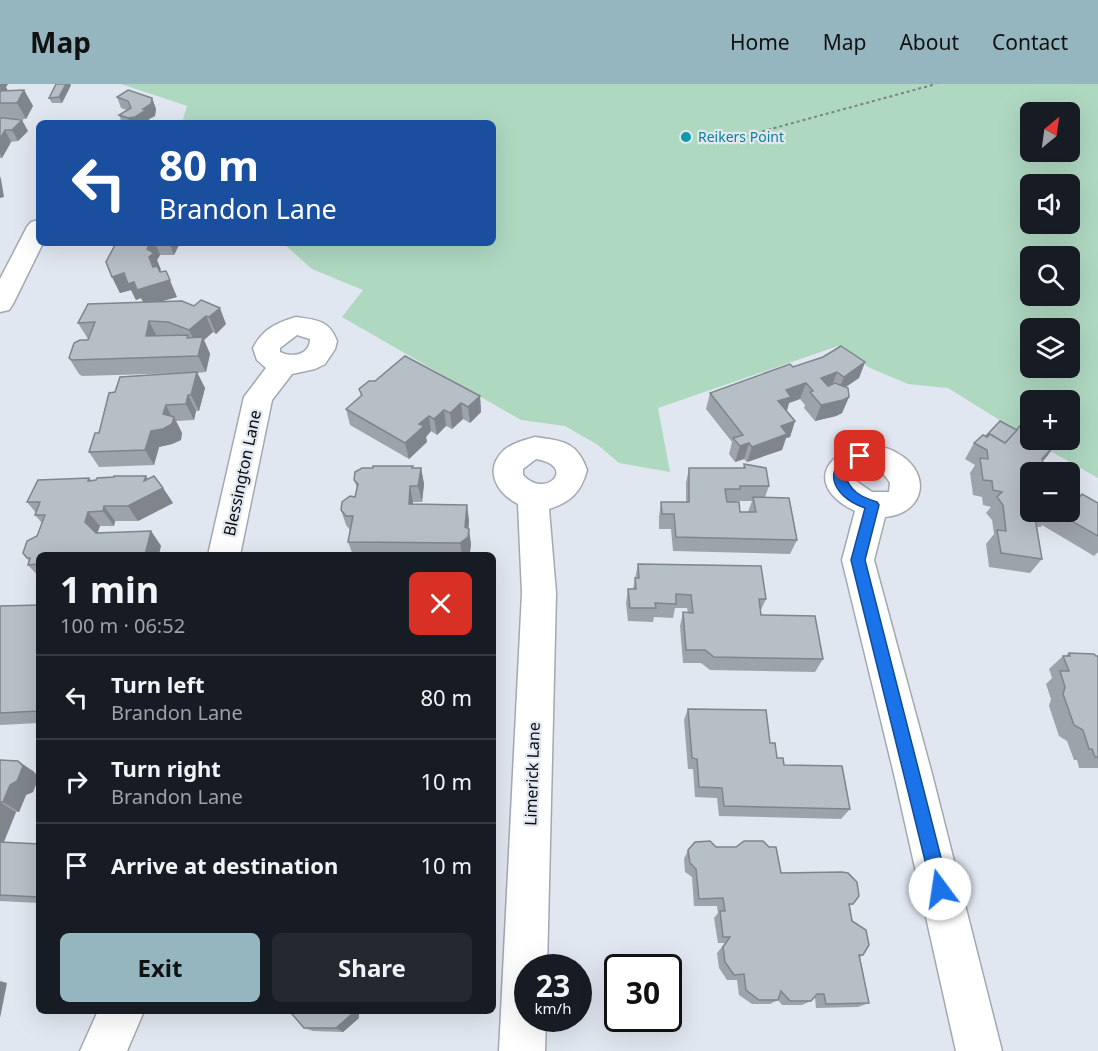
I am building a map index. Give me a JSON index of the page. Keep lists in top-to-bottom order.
{
  "streets": {
    "street": ["Blessington Lane", "Limerick Lane"]
  },
  "places": ["Reikers Point"],
  "north": "top right",
  "page": {
    "header": "Map",
    "nav": [
      "Home",
      "Map",
      "About",
      "Contact"
    ],
    "map_buttons": ["+", "−"],
    "turn": ["80 m", "Brandon Lane"],
    "heading": ["1 min", "100 m · 06:52"],
    "list": [
      {
        "name": "Turn left",
        "note": "Brandon Lane",
        "value": "80 m"
      },
      {
        "name": "Turn right",
        "note": "Brandon Lane",
        "value": "10 m"
      },
      {
        "name": "Arrive at destination",
        "value": "10 m"
      }
    ],
    "buttons": ["Exit", "Share"],
    "speed": "23 km/h",
    "limit": "30"
  }
}
